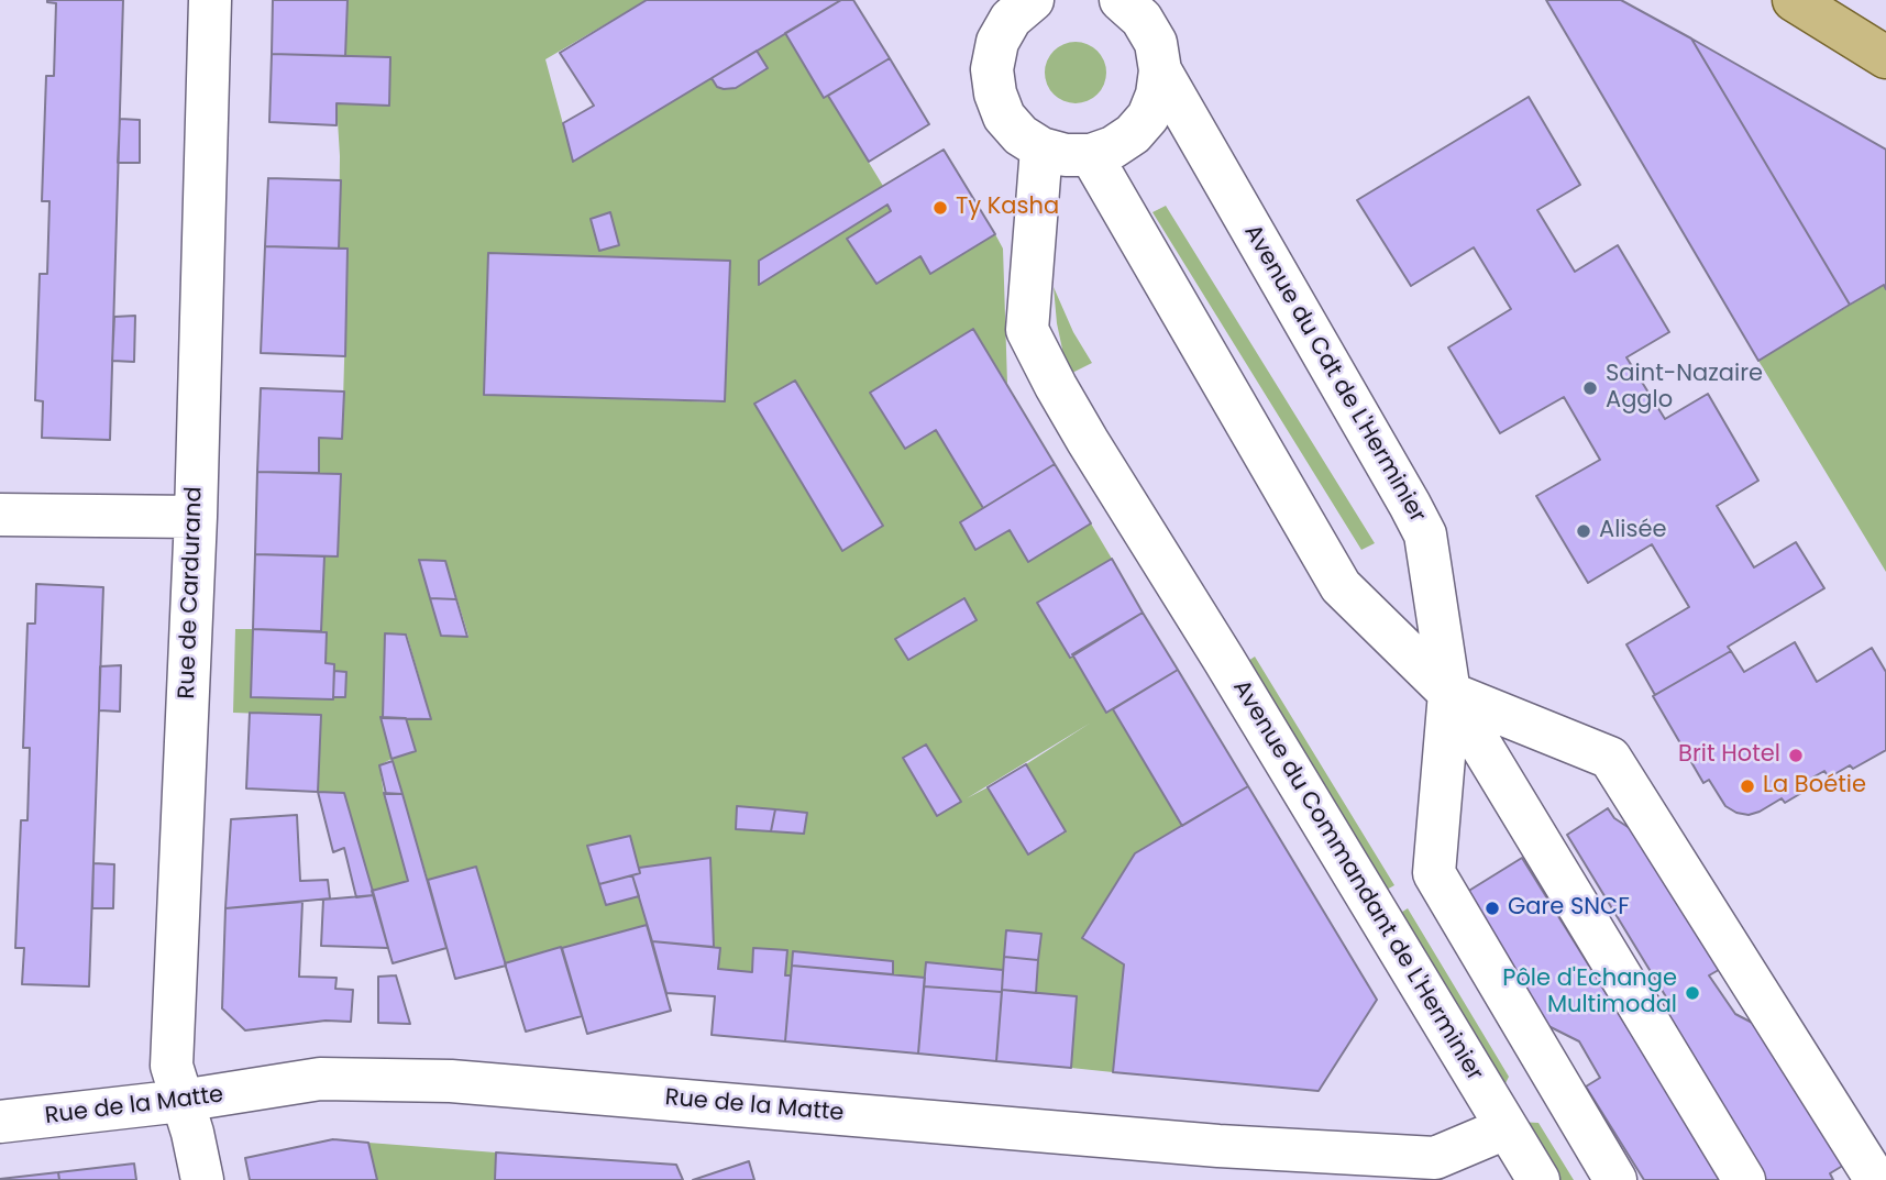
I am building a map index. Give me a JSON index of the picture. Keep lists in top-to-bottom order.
{
  "streets": {
    "street": [
      "Avenue du Cdt de L'Herminier",
      "Rue de Cardurand",
      "Avenue du Commandant de L'Herminier",
      "Rue de la Matte"
    ]
  },
  "crossings": [
    ["Rue de Cardurand", "Rue de la Matte"],
    ["Avenue du Commandant de L'Herminier", "Rue de la Matte"]
  ],
  "places": [
    "Ty Kasha",
    "Saint-Nazaire Agglo",
    "Alisée",
    "Brit Hotel",
    "La Boétie",
    "Gare SNCF",
    "Pôle d'Echange Multimodal"
  ]
}
